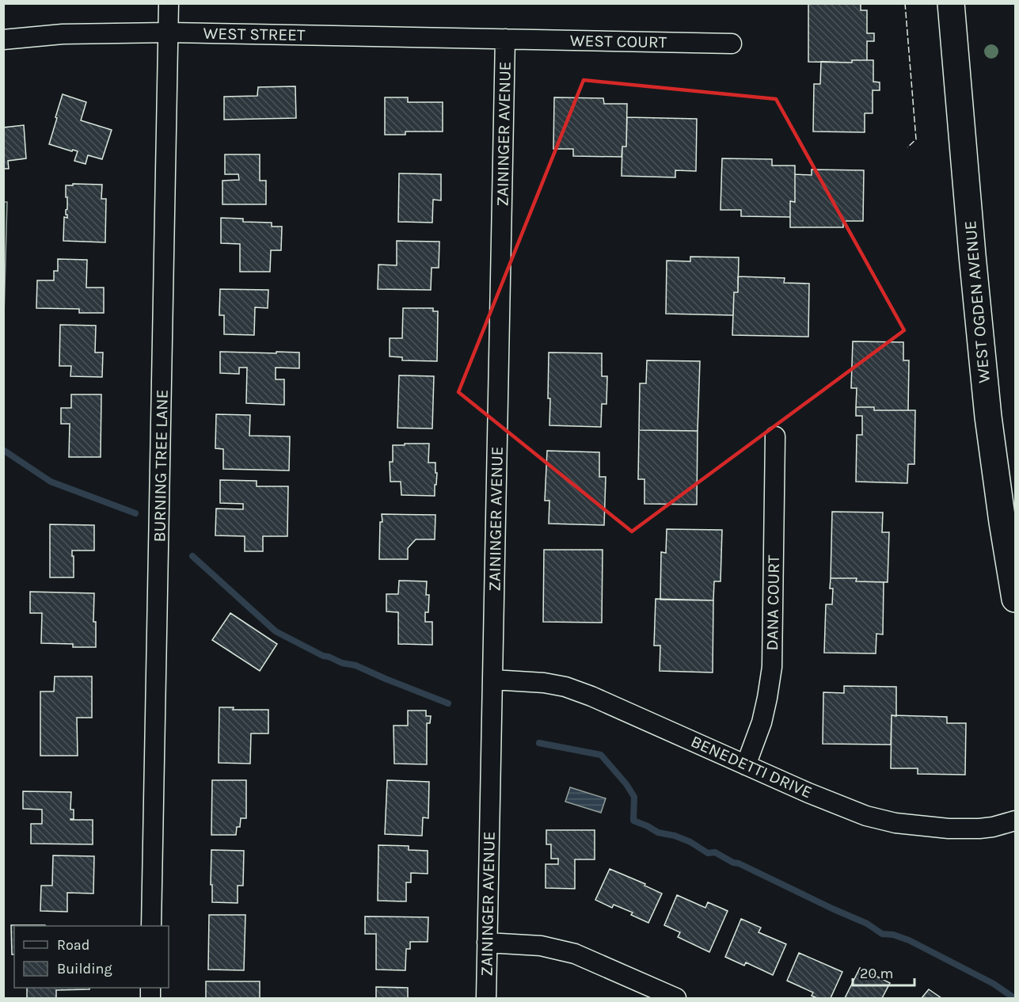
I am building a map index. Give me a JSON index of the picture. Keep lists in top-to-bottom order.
{
  "streets": {
    "main road": ["WEST OGDEN AVENUE"],
    "street": [
      "WEST STREET",
      "WEST COURT",
      "ZAININGER AVENUE",
      "BURNING TREE LANE",
      "DANA COURT",
      "BENEDETTI DRIVE"
    ]
  },
  "crossings": [
    ["WEST STREET", "WEST COURT"],
    ["WEST STREET", "ZAININGER AVENUE"],
    ["WEST STREET", "BURNING TREE LANE"],
    ["WEST COURT", "ZAININGER AVENUE"],
    ["ZAININGER AVENUE", "BENEDETTI DRIVE"],
    ["DANA COURT", "BENEDETTI DRIVE"]
  ],
  "legend": ["Road", "Building"],
  "scale_bar": "20 m"
}
